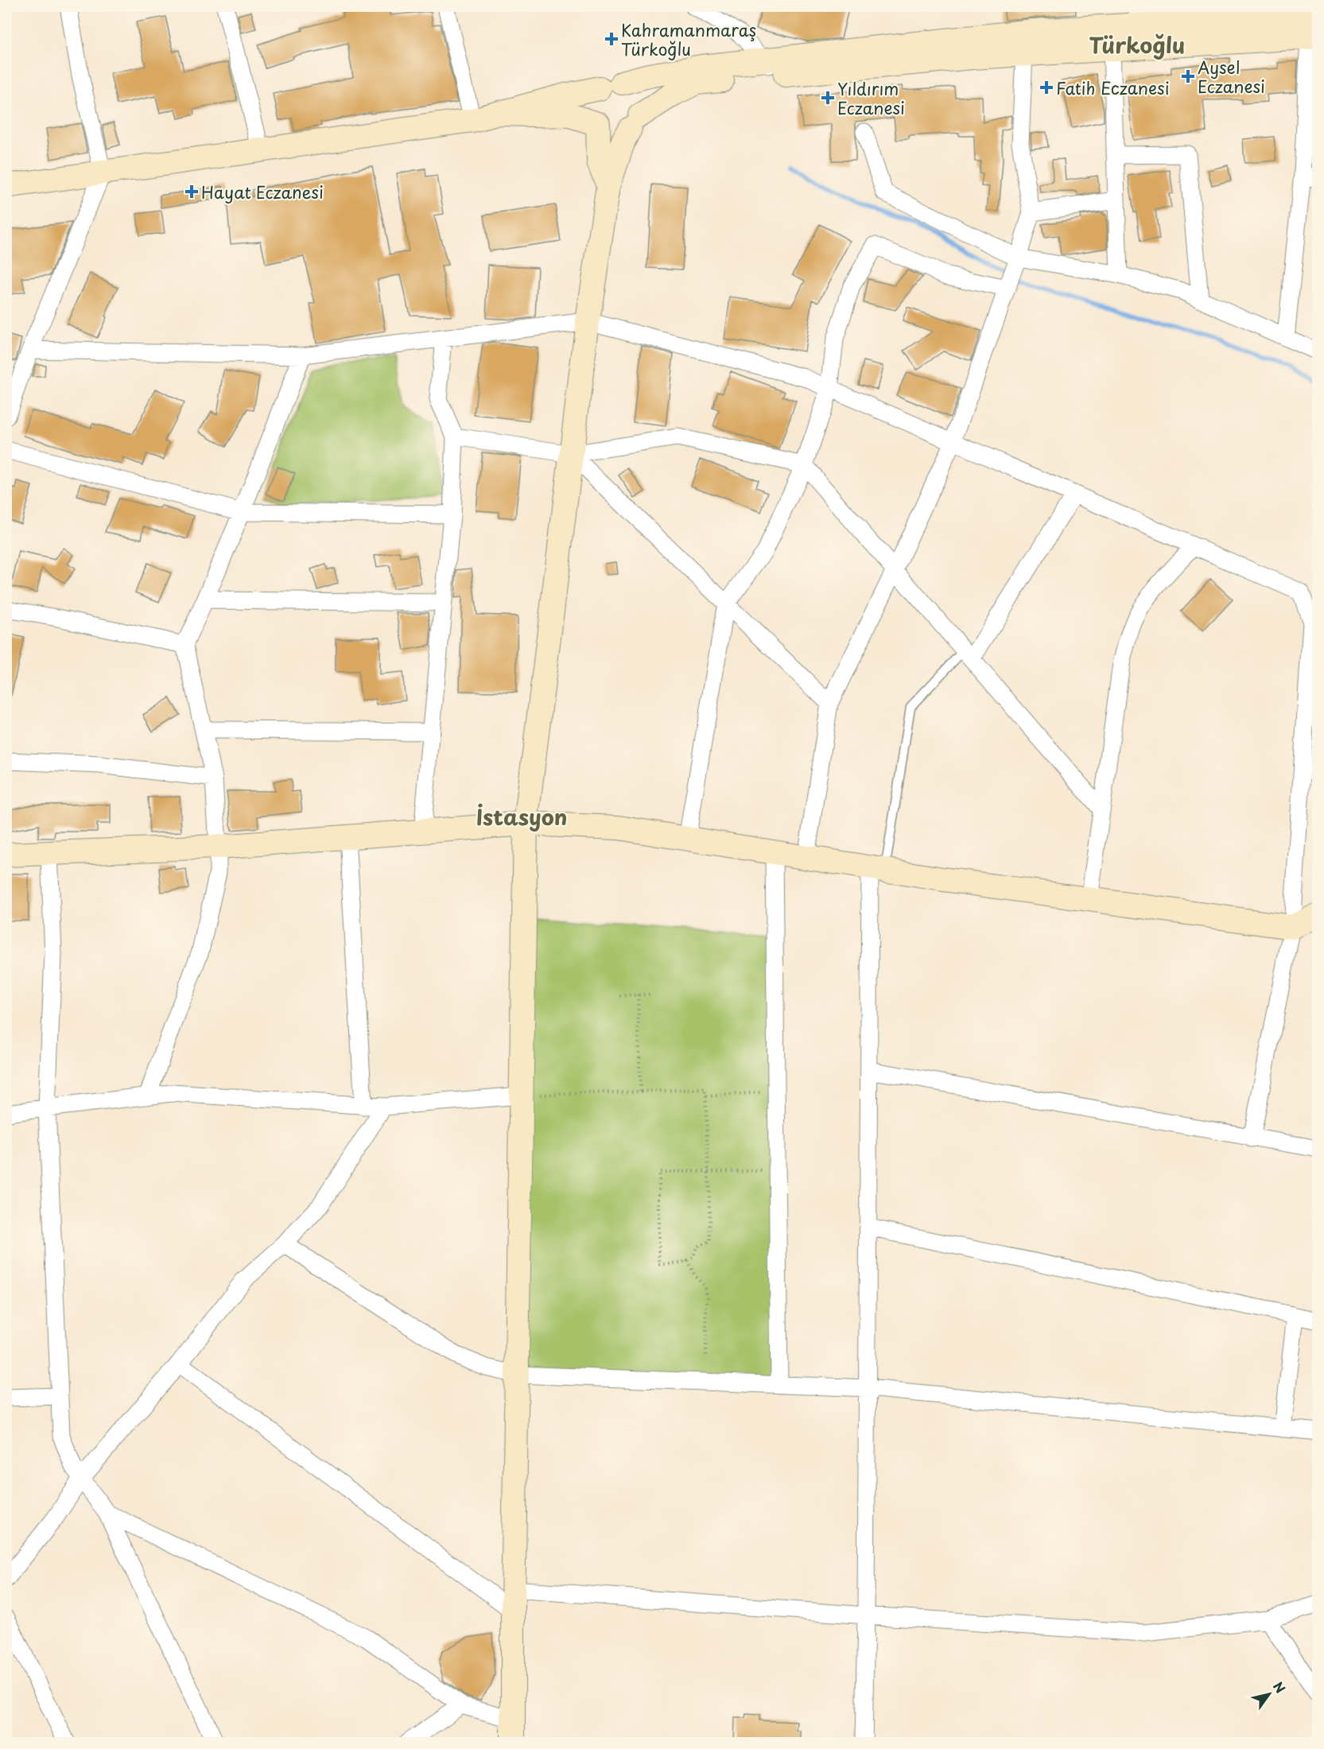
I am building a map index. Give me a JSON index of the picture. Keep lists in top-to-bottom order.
{
  "districts": ["Türkoğlu", "İstasyon"],
  "places": {
    "health": [
      "Kahramanmaraş Türkoğlu",
      "Aysel Eczanesi",
      "Fatih Eczanesi",
      "Yıldırım Eczanesi",
      "Hayat Eczanesi"
    ]
  },
  "north": "top right"
}
